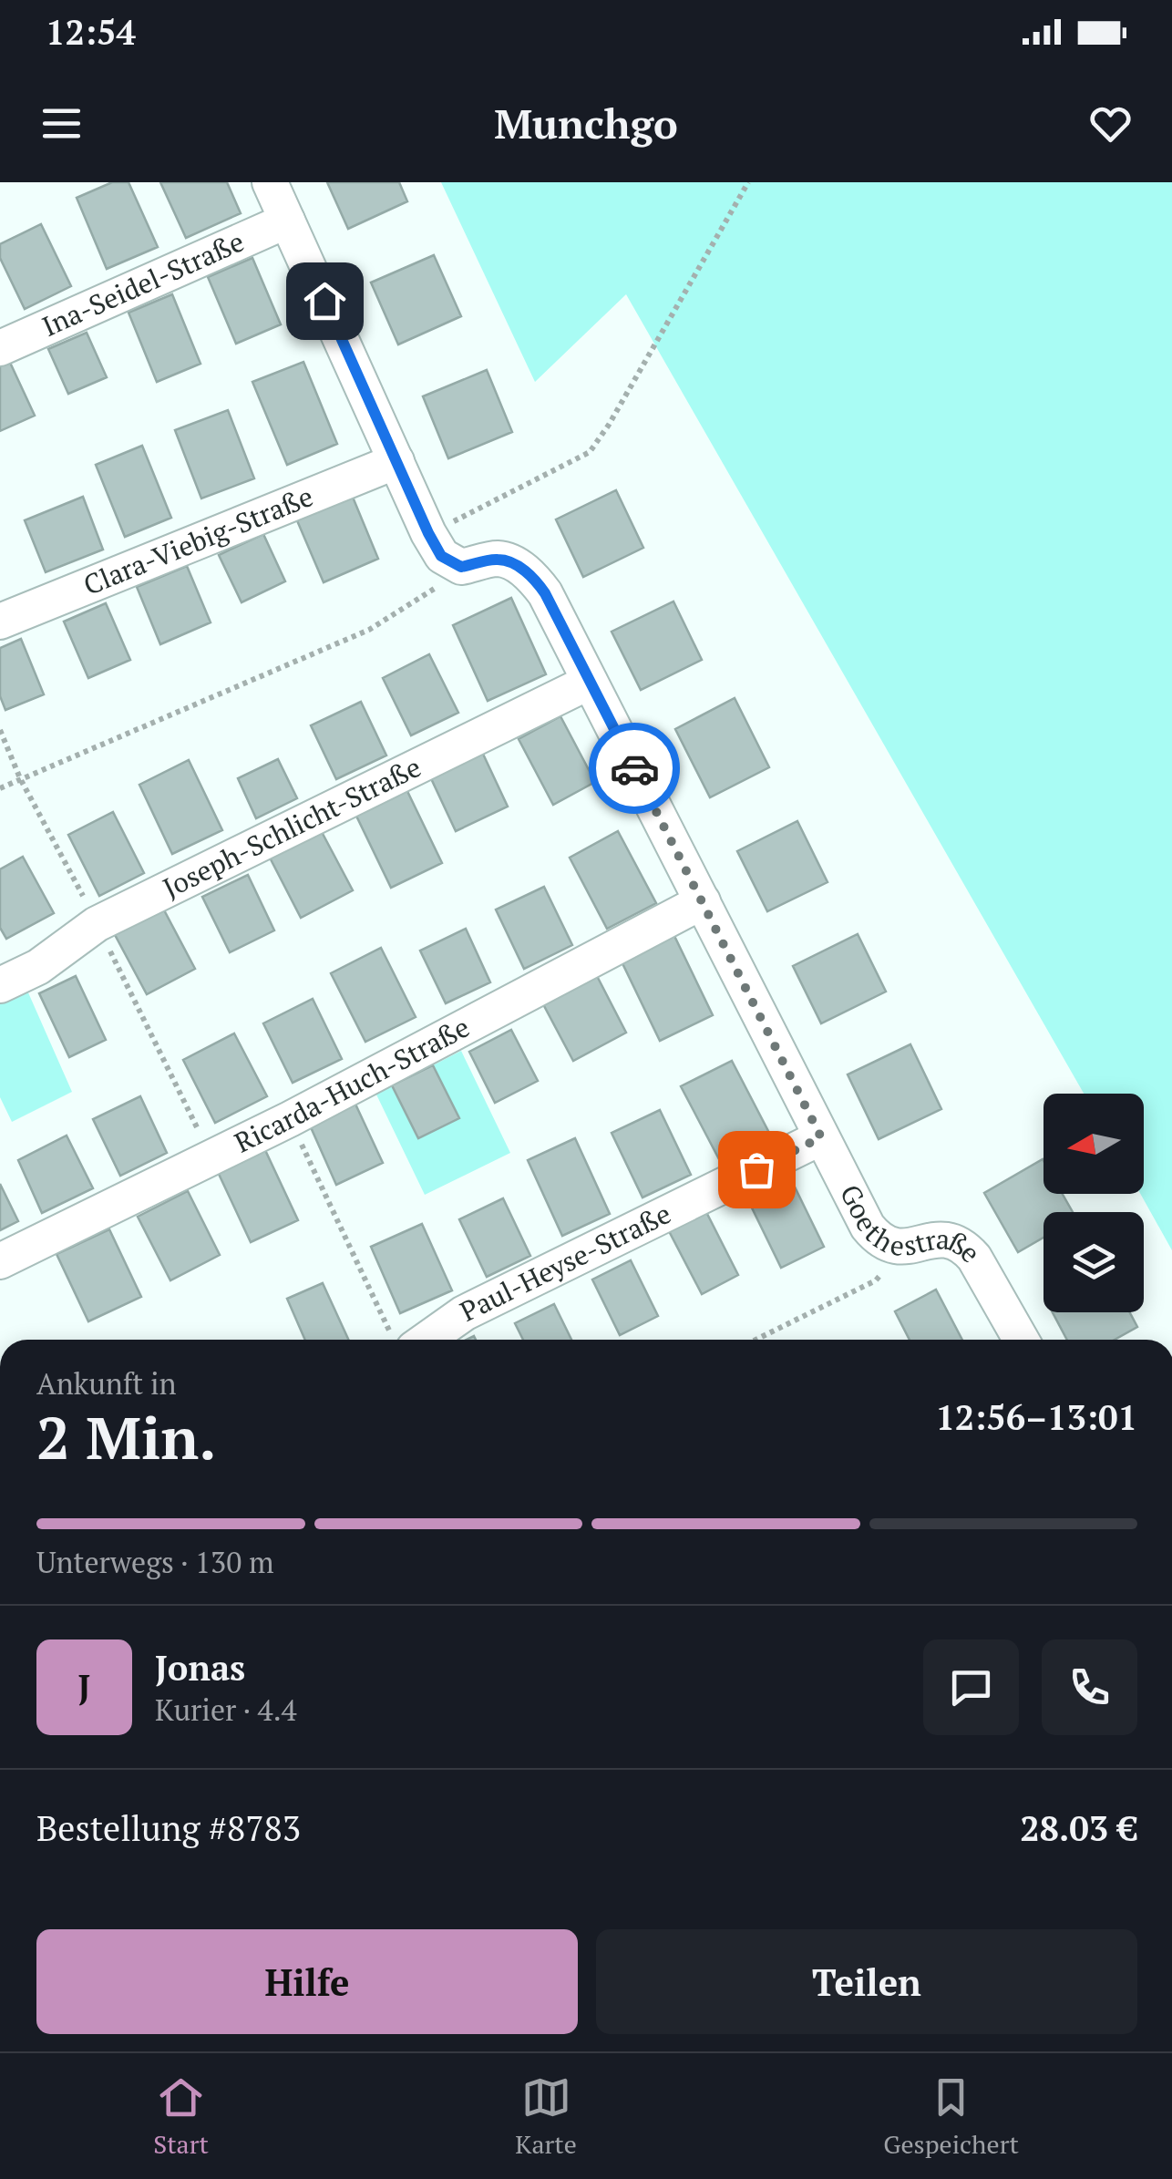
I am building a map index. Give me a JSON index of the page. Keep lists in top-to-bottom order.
{
  "streets": {
    "street": [
      "Ina-Seidel-Straße",
      "Clara-Viebig-Straße",
      "Joseph-Schlicht-Straße",
      "Ricarda-Huch-Straße",
      "Goethestraße",
      "Paul-Heyse-Straße"
    ]
  },
  "crossings": [
    ["Joseph-Schlicht-Straße", "Goethestraße"],
    ["Ricarda-Huch-Straße", "Goethestraße"],
    ["Goethestraße", "Paul-Heyse-Straße"]
  ],
  "north": "left",
  "page": {
    "status": "12:54",
    "header": "Munchgo",
    "heading": ["2 Min.", "Ankunft in", "12:56–13:01"],
    "panel": [
      "Jonas",
      "Kurier · 4.4",
      "Bestellung #8783",
      "28.03 €"
    ],
    "bar": "Unterwegs · 130 m",
    "round": "J",
    "buttons": ["Hilfe", "Teilen"],
    "tabs": ["Start", "Karte", "Gespeichert"]
  }
}
